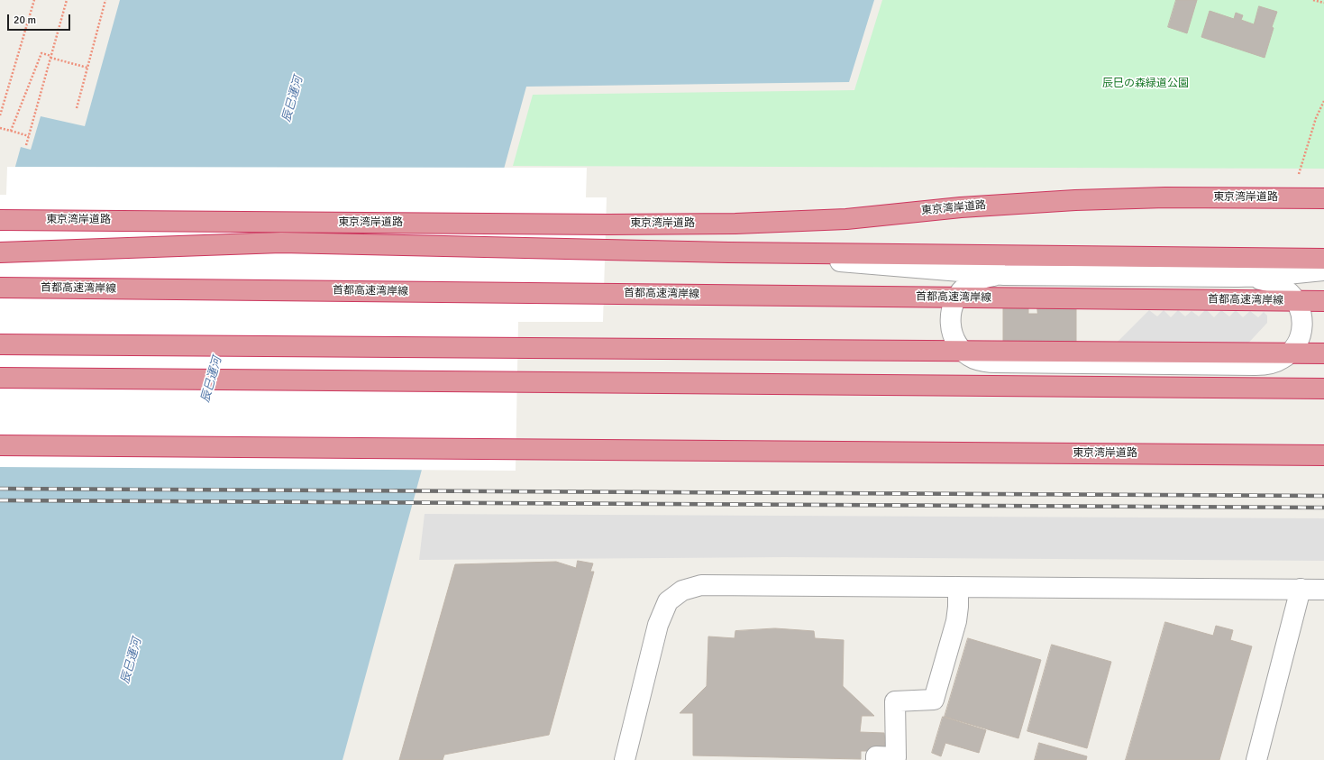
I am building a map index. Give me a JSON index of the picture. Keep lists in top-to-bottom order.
{
  "streets": {
    "highway": ["東京湾岸道路", "首都高速湾岸線"]
  },
  "water": ["辰巳運河"],
  "parks": ["辰巳の森緑道公園"],
  "scale_bar": "20 m"
}
